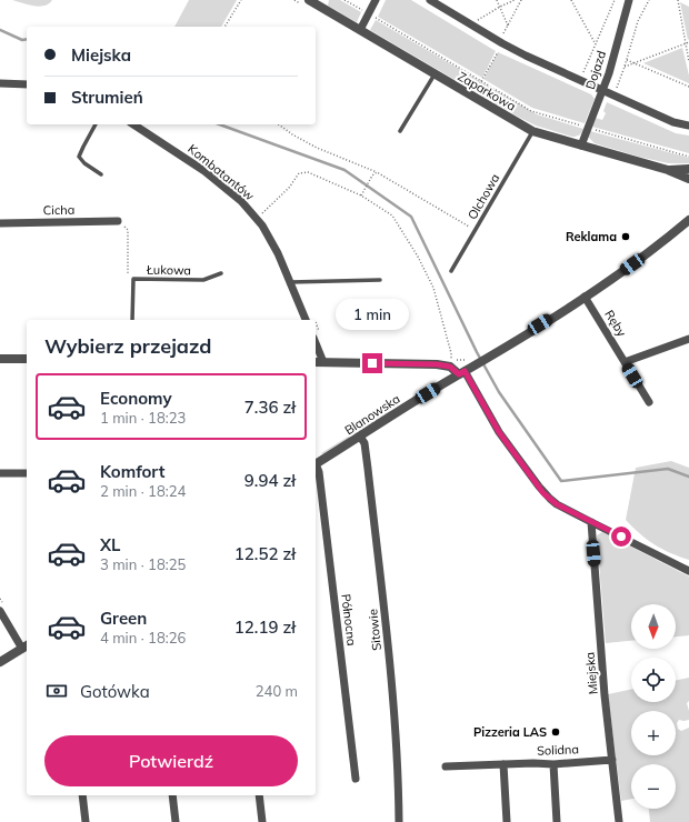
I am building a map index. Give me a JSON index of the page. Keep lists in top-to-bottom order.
{
  "streets": {
    "street": [
      "Dojazd",
      "Zaparkowa",
      "Kombatantów",
      "Cicha",
      "Ręby",
      "Blanowska",
      "Północna",
      "Sitowie",
      "Miejska",
      "Solidna"
    ],
    "lane": ["Olchowa", "Łukowa"]
  },
  "crossings": [
    ["Dojazd", "Zaparkowa"],
    ["Zaparkowa", "Olchowa"],
    ["Ręby", "Blanowska"],
    ["Blanowska", "Sitowie"],
    ["Miejska", "Solidna"]
  ],
  "places": ["Reklama", "Pizzeria LAS"],
  "north": "bottom",
  "page": {
    "banner": ["Miejska", "Strumień"],
    "bubble": "1 min",
    "heading": "Wybierz przejazd",
    "list": [
      {
        "name": "Economy",
        "note": "1 min · 18:23",
        "value": "7.36 zł"
      },
      {
        "name": "Komfort",
        "note": "2 min · 18:24",
        "value": "9.94 zł"
      },
      {
        "name": "XL",
        "note": "3 min · 18:25",
        "value": "12.52 zł"
      },
      {
        "name": "Green",
        "note": "4 min · 18:26",
        "value": "12.19 zł"
      }
    ],
    "map_buttons": ["+", "−"],
    "pay": ["Gotówka", "240 m"],
    "buttons": "Potwierdź"
  }
}
